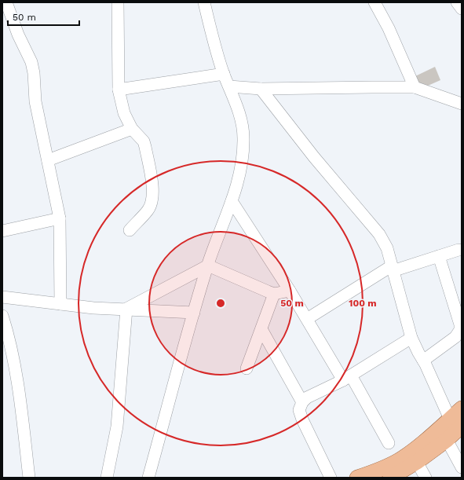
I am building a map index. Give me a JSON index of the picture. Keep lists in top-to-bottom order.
{
  "scale_bar": "50 m",
  "rings": ["50 m", "100 m"]
}
